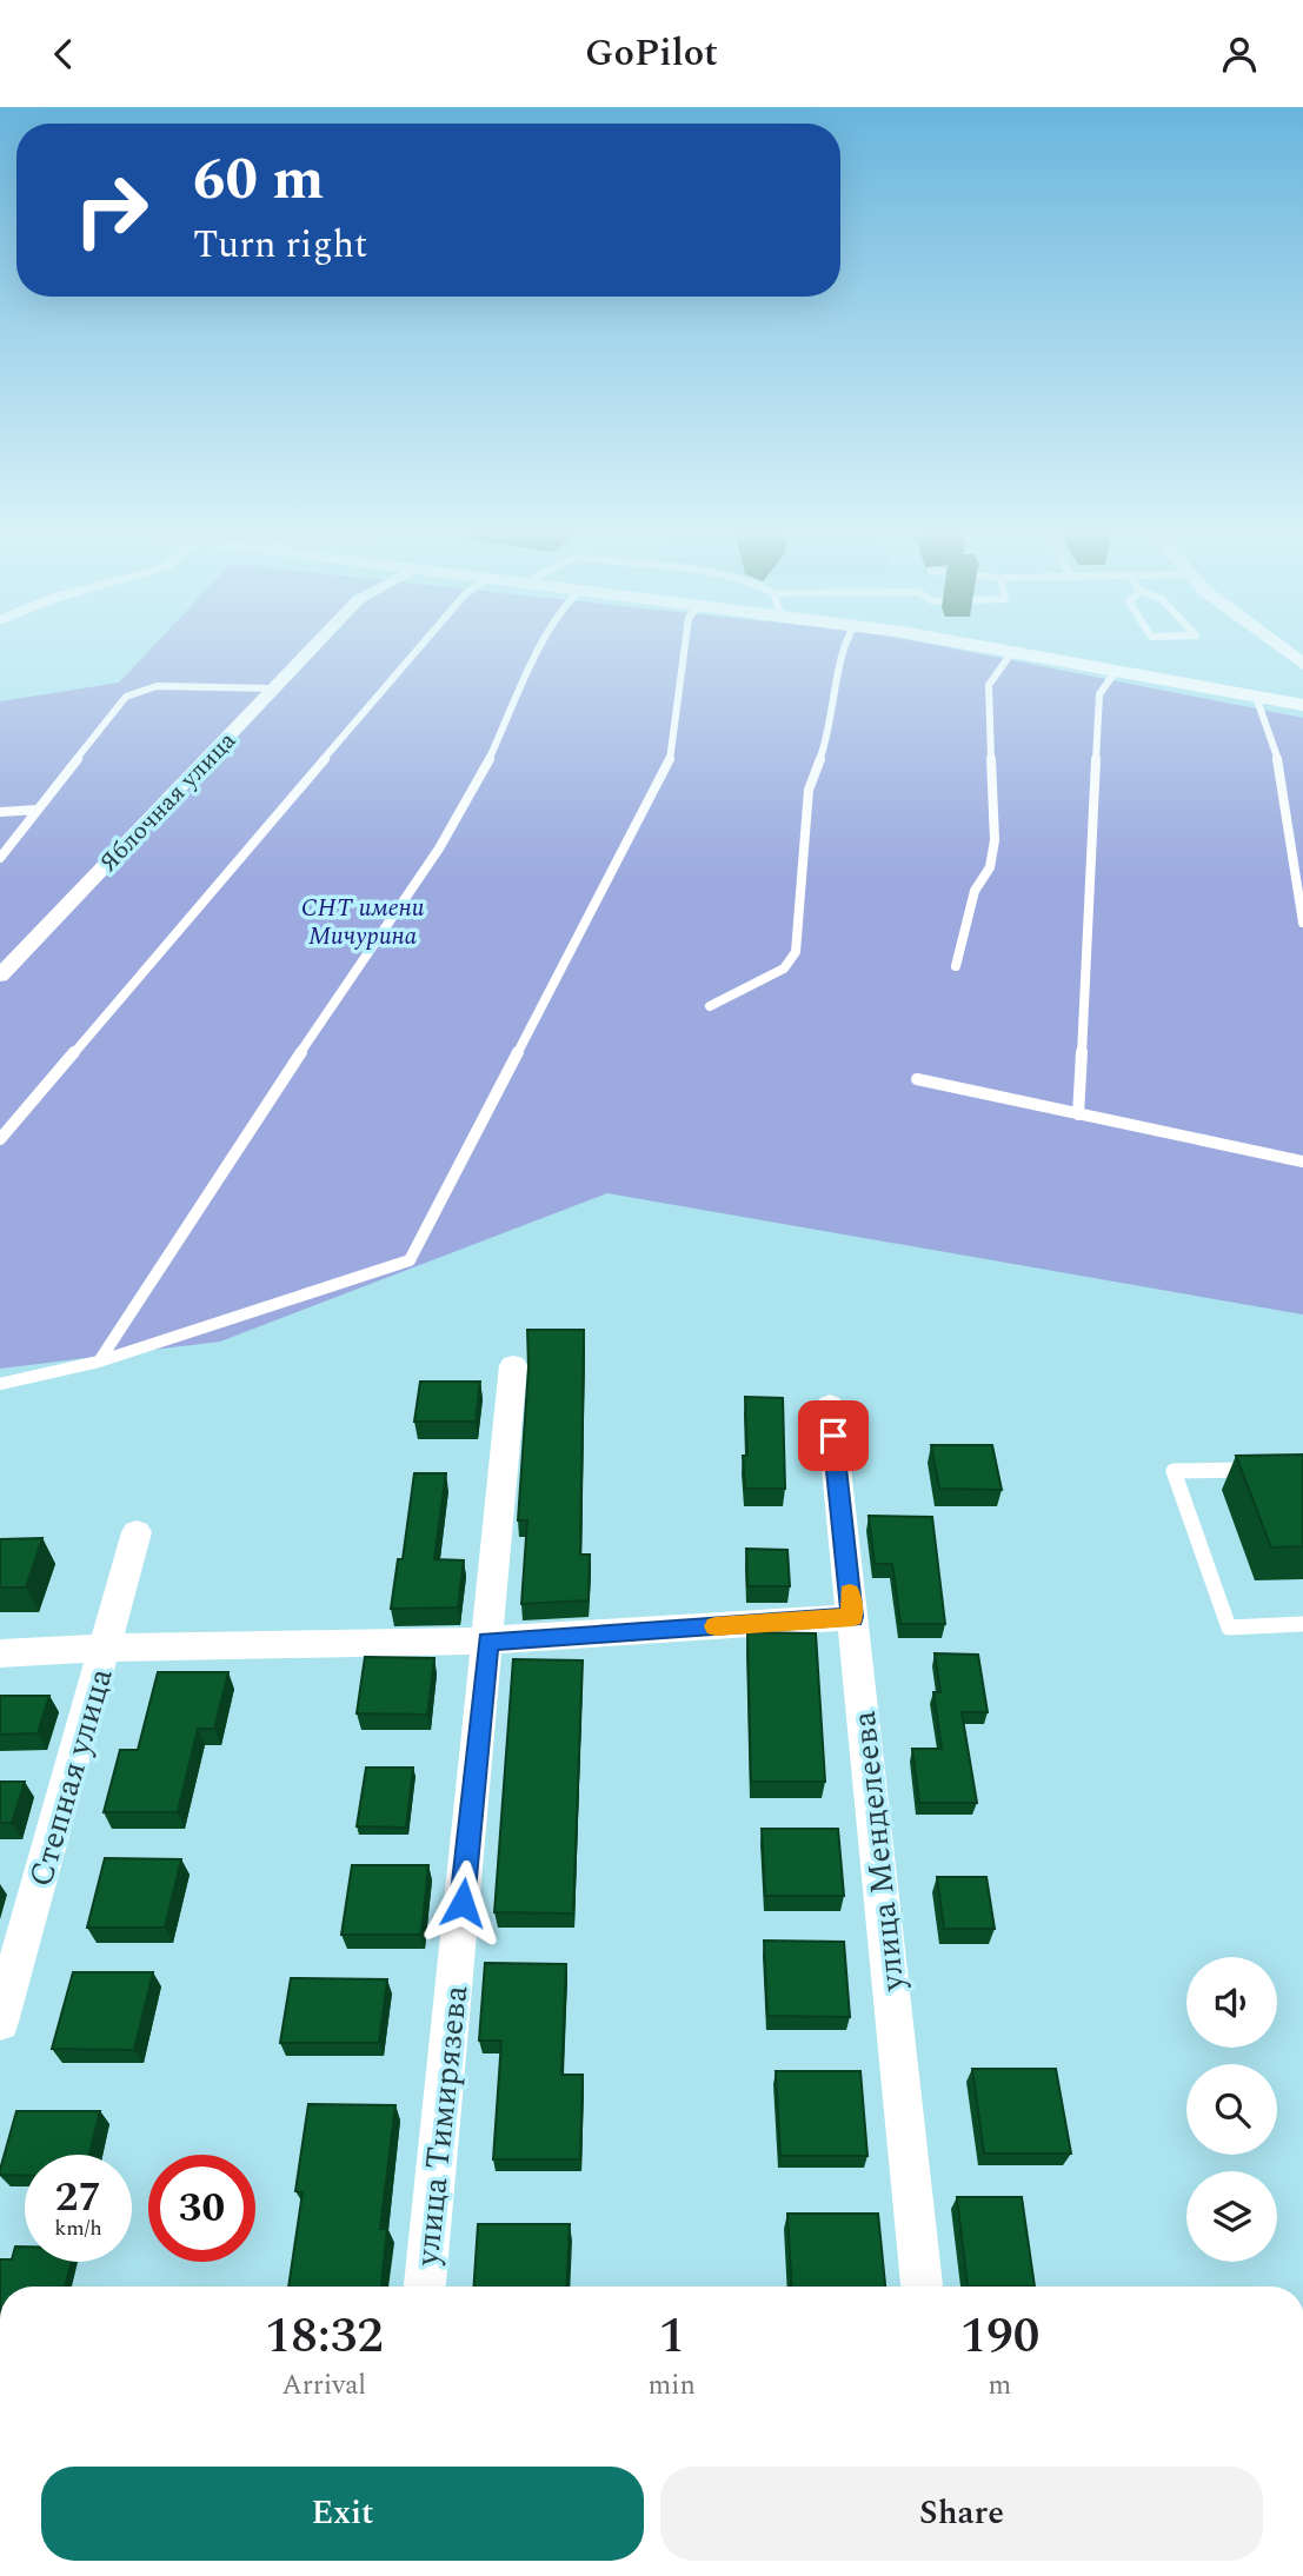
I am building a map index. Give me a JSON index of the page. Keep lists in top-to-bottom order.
{
  "streets": {
    "street": [
      "Яблочная улица",
      "Степная улица",
      "улица Менделеева",
      "улица Тимирязева"
    ]
  },
  "parks": ["СНТ имени Мичурина"],
  "page": {
    "header": "GoPilot",
    "turn": ["60 m", "Turn right"],
    "speed": "27 km/h",
    "limit": "30",
    "eta": [
      "18:32",
      "Arrival",
      "1",
      "min",
      "190",
      "m"
    ],
    "buttons": ["Exit", "Share"]
  }
}
